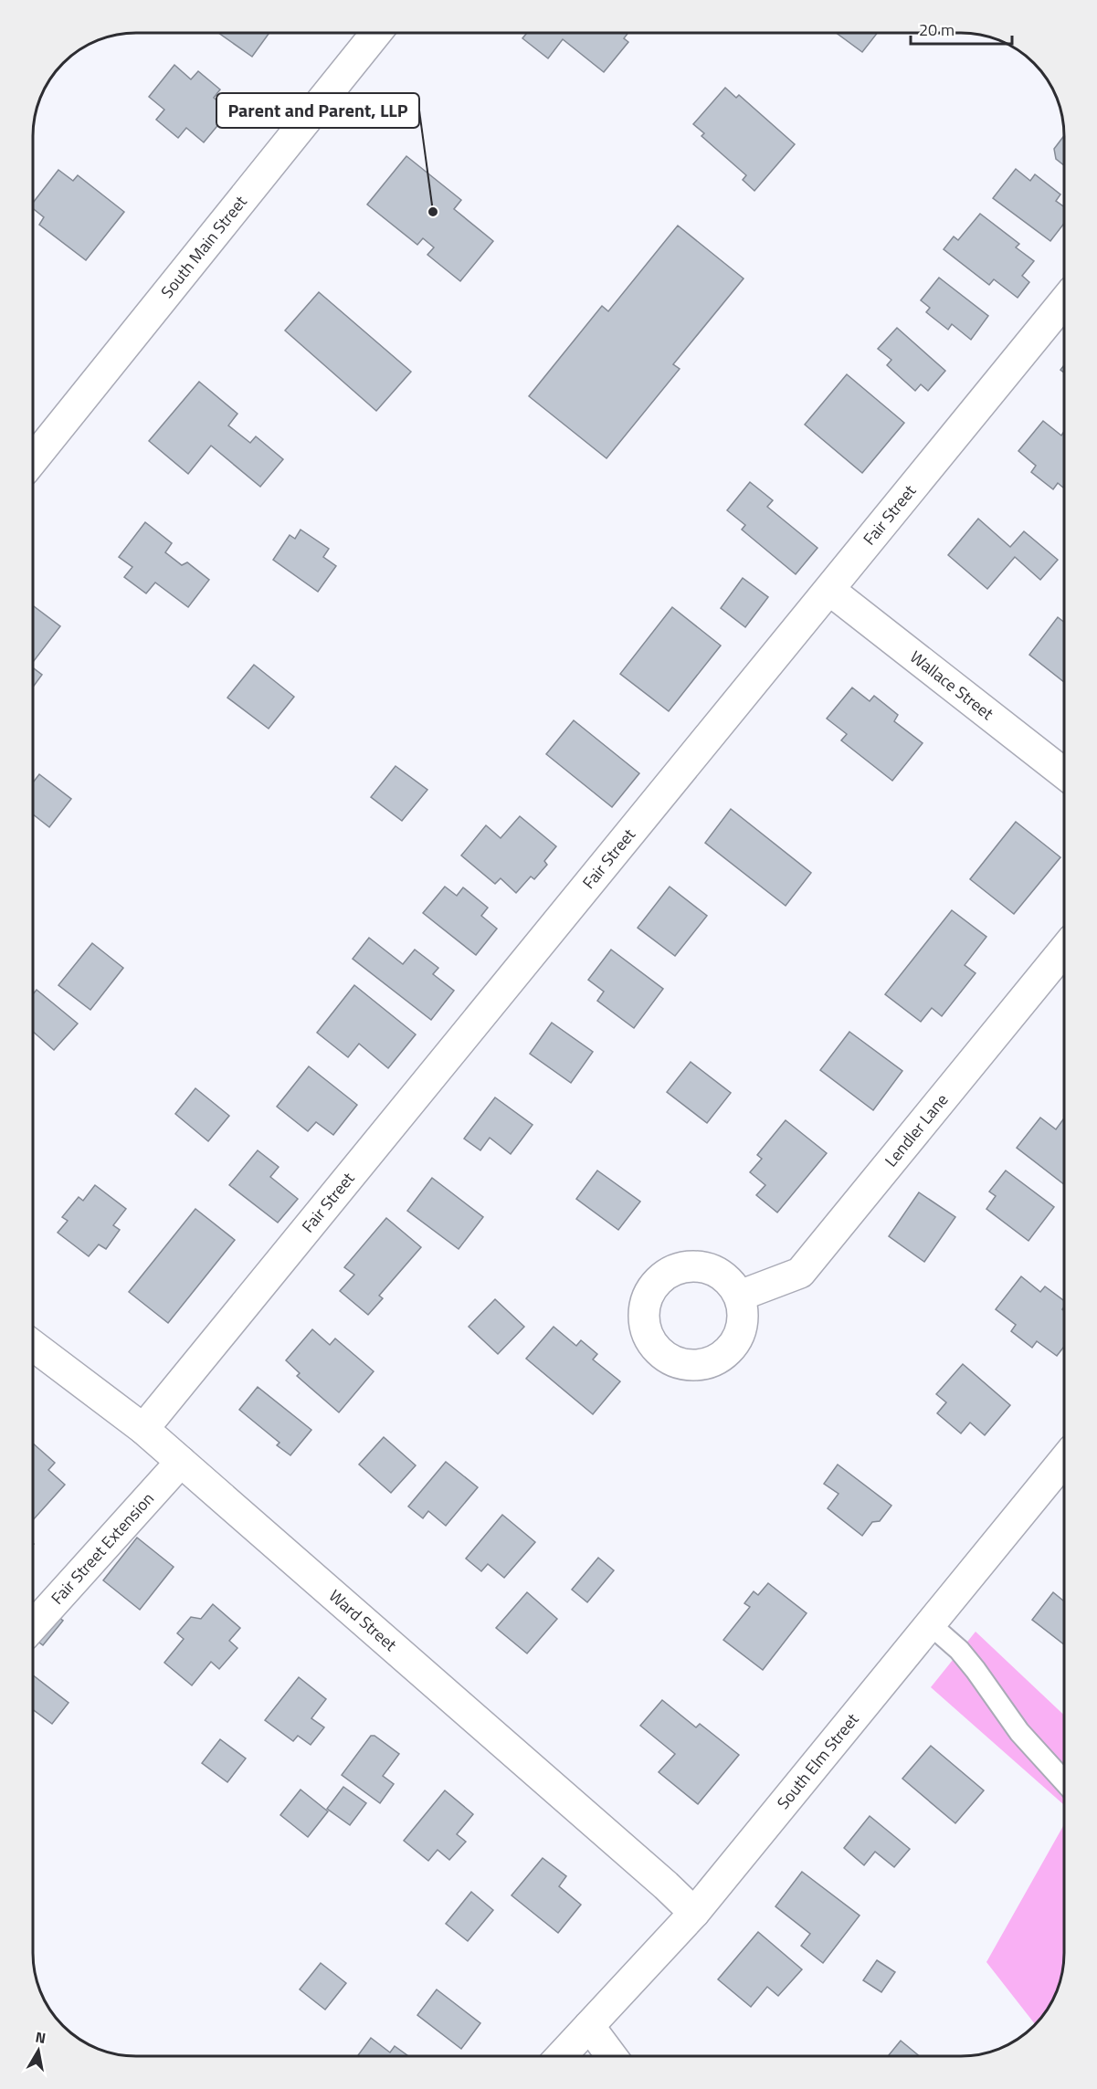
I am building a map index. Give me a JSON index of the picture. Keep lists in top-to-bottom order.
{
  "streets": {
    "street": [
      "South Main Street",
      "Fair Street",
      "Wallace Street",
      "Lendler Lane",
      "Fair Street Extension",
      "Ward Street",
      "South Elm Street"
    ]
  },
  "crossings": [
    ["Fair Street", "Wallace Street"],
    ["Fair Street", "Ward Street"],
    ["Fair Street Extension", "Ward Street"],
    ["Ward Street", "South Elm Street"]
  ],
  "places": ["Parent and Parent, LLP"],
  "scale_bar": "20 m",
  "north": "top"
}
